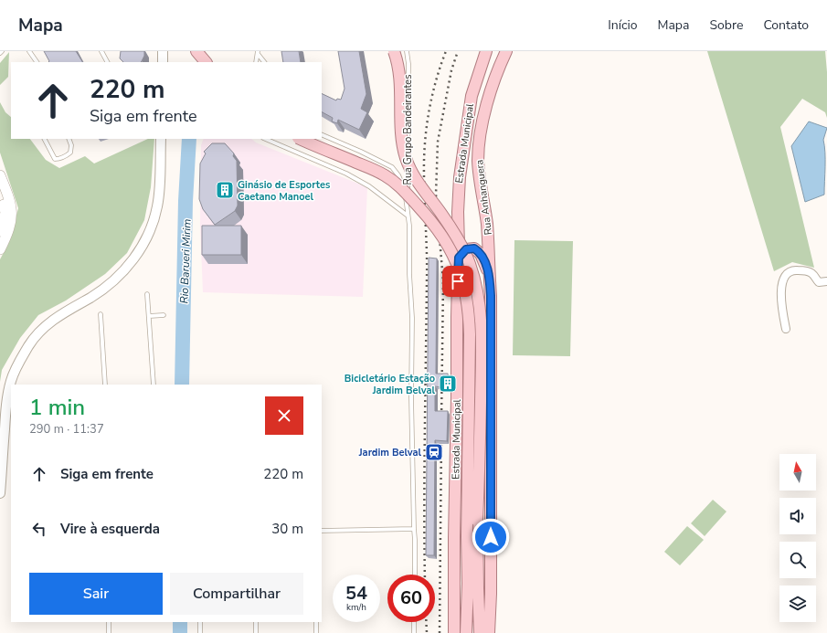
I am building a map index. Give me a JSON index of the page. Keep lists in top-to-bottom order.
{
  "streets": {
    "main road": ["Estrada Municipal", "Rua Anhanguera"],
    "lane": ["Rua Grupo Bandeirantes"]
  },
  "water": ["Rio Barueri Mirim"],
  "places": {
    "building": ["Ginásio de Esportes Caetano Manoel", "Bicicletário Estação Jardim Belval"],
    "station": ["Jardim Belval"]
  },
  "north": "top",
  "page": {
    "header": "Mapa",
    "nav": [
      "Início",
      "Mapa",
      "Sobre",
      "Contato"
    ],
    "turn": ["220 m", "Siga em frente"],
    "heading": ["1 min", "290 m · 11:37"],
    "list": [
      {
        "name": "Siga em frente",
        "value": "220 m"
      },
      {
        "name": "Vire à esquerda",
        "value": "30 m"
      }
    ],
    "buttons": ["Sair", "Compartilhar"],
    "speed": "54 km/h",
    "limit": "60"
  }
}
